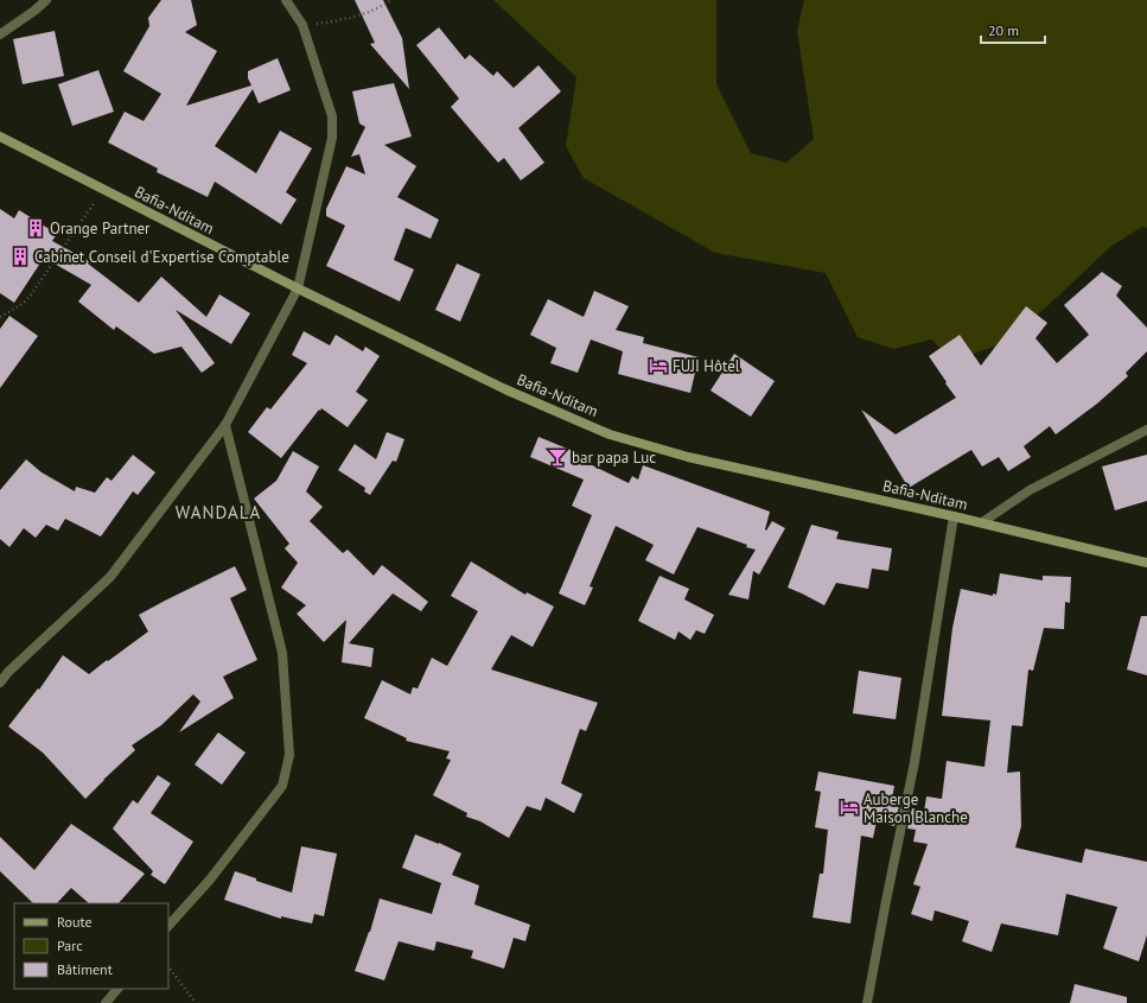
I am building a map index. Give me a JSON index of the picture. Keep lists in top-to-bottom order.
{
  "streets": {
    "main road": ["Bafia-Nditam"]
  },
  "districts": ["WANDALA"],
  "places": {
    "building": ["Orange Partner", "Cabinet Conseil d'Expertise Comptable"],
    "hotel": ["FUJI Hôtel", "Auberge Maison Blanche"],
    "bar": ["bar papa Luc"]
  },
  "legend": ["Route", "Parc", "Bâtiment"],
  "scale_bar": "20 m"
}
